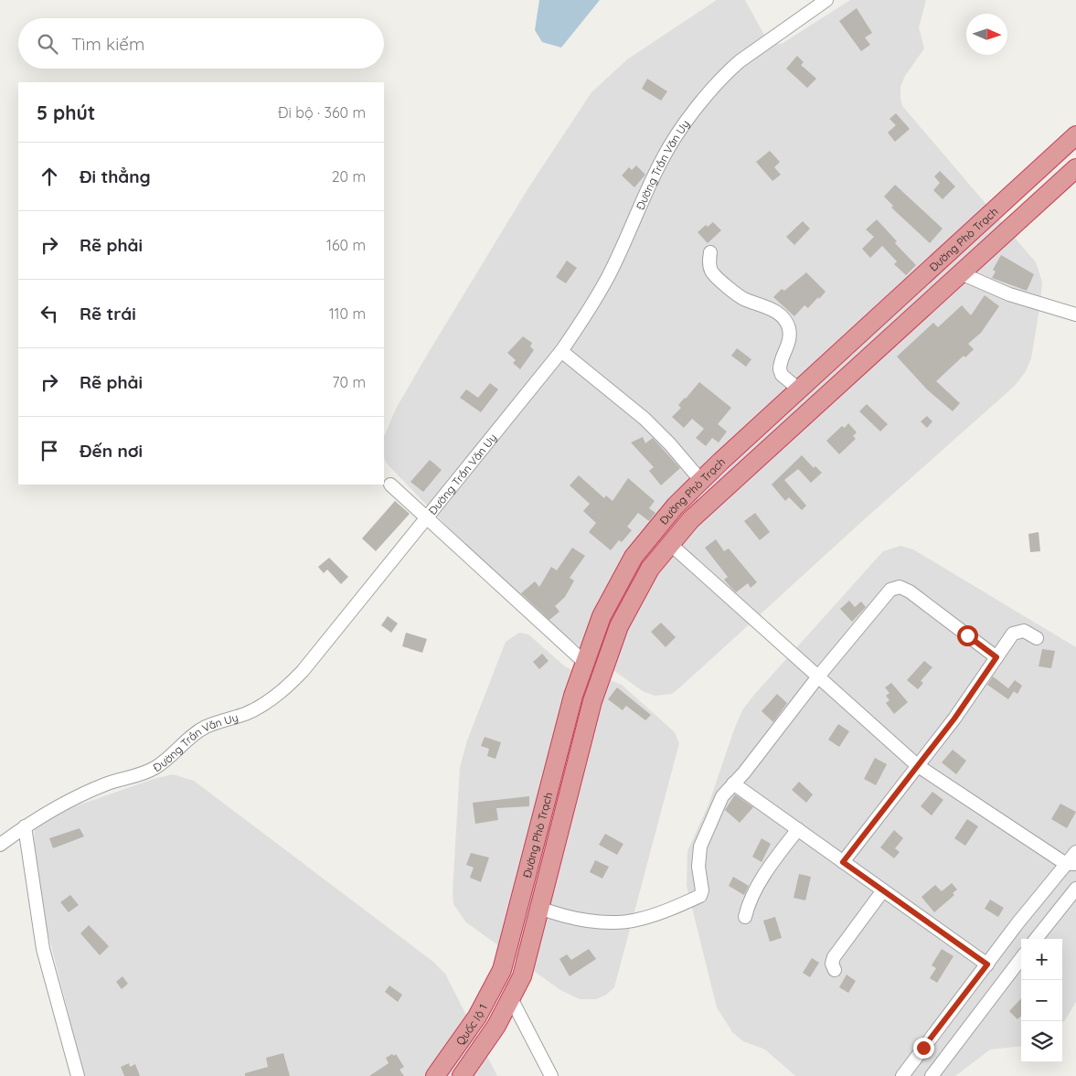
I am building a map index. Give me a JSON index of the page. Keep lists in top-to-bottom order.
{
  "streets": {
    "highway": ["Đường Phò Trạch", "Quốc lộ 1"],
    "street": ["Đường Trần Văn Uy"]
  },
  "crossings": [
    ["Đường Phò Trạch", "Quốc lộ 1"]
  ],
  "north": "right",
  "page": {
    "search": "Tìm kiếm",
    "heading": ["5 phút", "Đi bộ · 360 m"],
    "list": [
      ["Đi thẳng", "20 m"],
      ["Rẽ phải", "160 m"],
      ["Rẽ trái", "110 m"],
      ["Rẽ phải", "70 m"],
      "Đến nơi"
    ],
    "map_buttons": ["+", "−"]
  }
}
